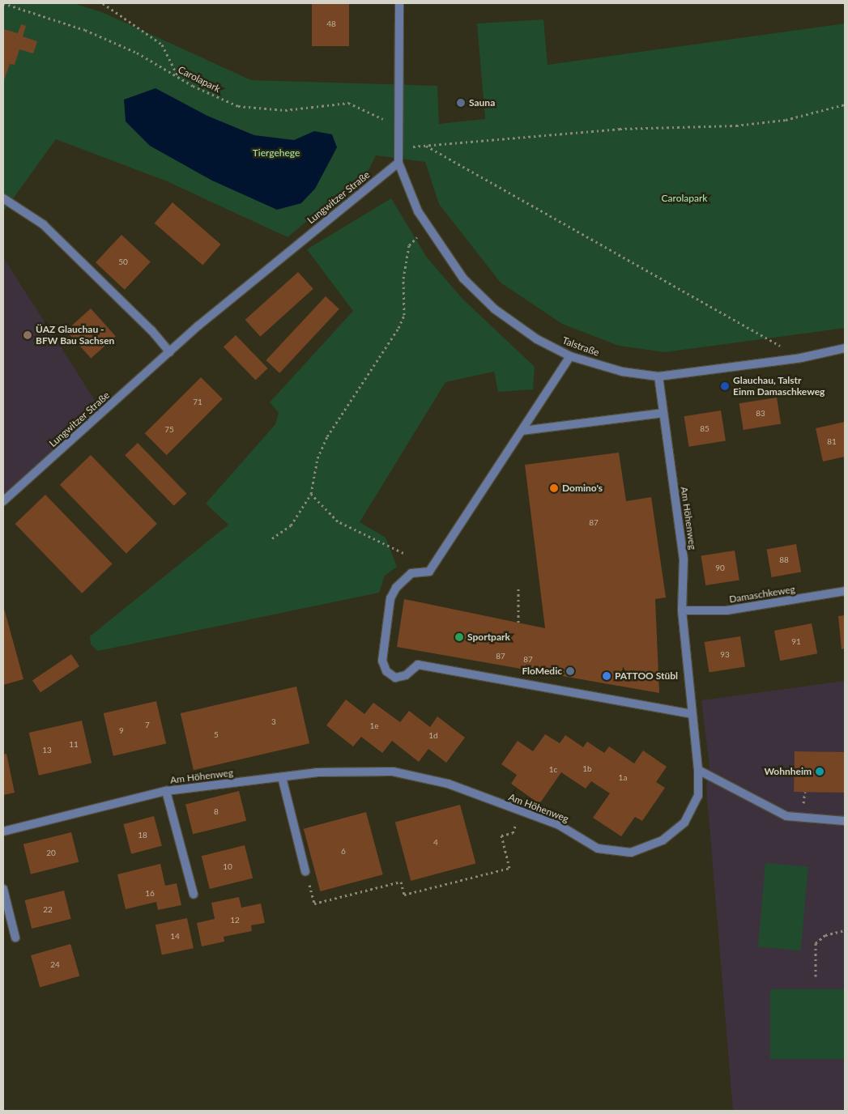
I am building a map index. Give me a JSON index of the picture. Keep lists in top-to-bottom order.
{
  "streets": {
    "street": [
      "Lungwitzer Straße",
      "Talstraße",
      "Am Höhenweg",
      "Damaschkeweg"
    ],
    "path": ["Carolapark"]
  },
  "crossings": [
    ["Lungwitzer Straße", "Talstraße"],
    ["Talstraße", "Am Höhenweg"],
    ["Am Höhenweg", "Damaschkeweg"]
  ],
  "parks": ["Tiergehege", "Carolapark"],
  "places": [
    "Sauna",
    "ÜAZ Glauchau - BFW Bau Sachsen",
    "Glauchau, Talstr Einm Damaschkeweg",
    "Domino's",
    "Sportpark",
    "FloMedic",
    "PATTOO Stübl",
    "Wohnheim"
  ],
  "house_numbers": [
    "48",
    "50",
    "71",
    "83",
    "85",
    "75",
    "81",
    "87",
    "88",
    "90",
    "91",
    "93",
    "87",
    "87",
    "3",
    "7",
    "1e",
    "9",
    "5",
    "1d",
    "11",
    "13",
    "1b",
    "1c",
    "1a",
    "8",
    "18",
    "4",
    "6",
    "20",
    "10",
    "16",
    "22",
    "12",
    "14",
    "24"
  ]
}
